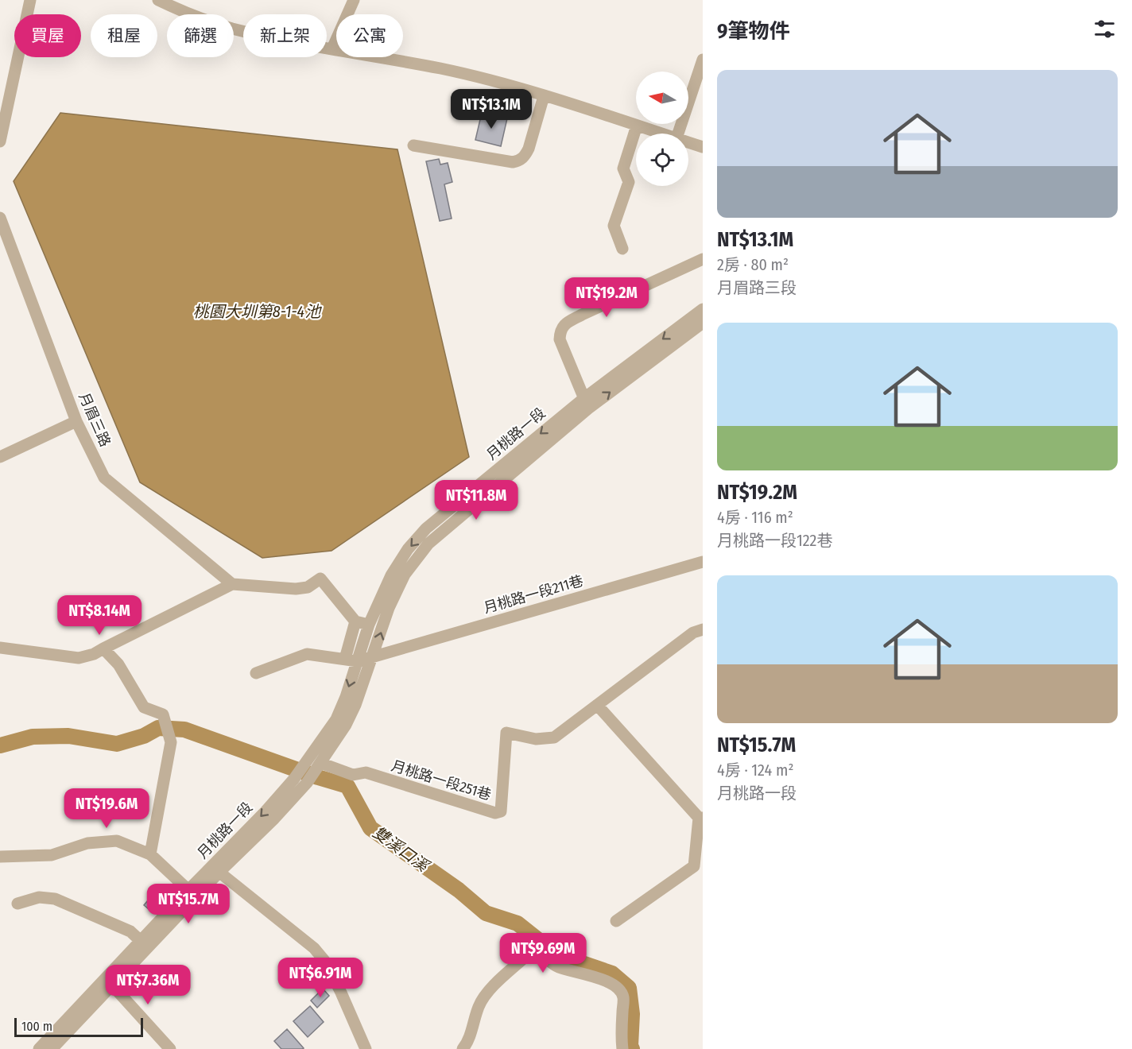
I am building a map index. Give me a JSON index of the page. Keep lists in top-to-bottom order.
{
  "streets": {
    "street": [
      "月眉三路",
      "月桃路一段",
      "月桃路一段211巷",
      "月桃路一段251巷"
    ]
  },
  "crossings": [
    ["月桃路一段", "月桃路一段211巷"],
    ["月桃路一段", "月桃路一段251巷"]
  ],
  "water": ["桃園大圳第8-1-4池", "雙溪口溪"],
  "scale_bar": "100 m",
  "north": "left",
  "page": {
    "heading": "9筆物件",
    "chip": [
      "買屋",
      "租屋",
      "篩選",
      "新上架",
      "公寓"
    ],
    "list": [
      {
        "name": "NT$13.1M",
        "note": "2房 · 80 m² · 月眉路三段"
      },
      {
        "name": "NT$19.2M",
        "note": "4房 · 116 m² · 月桃路一段122巷"
      },
      {
        "name": "NT$15.7M",
        "note": "4房 · 124 m² · 月桃路一段"
      }
    ],
    "price": [
      "NT$13.1M",
      "NT$19.2M",
      "NT$11.8M",
      "NT$8.14M",
      "NT$19.6M",
      "NT$15.7M",
      "NT$9.69M",
      "NT$6.91M",
      "NT$7.36M"
    ],
    "scale": "100 m"
  }
}
